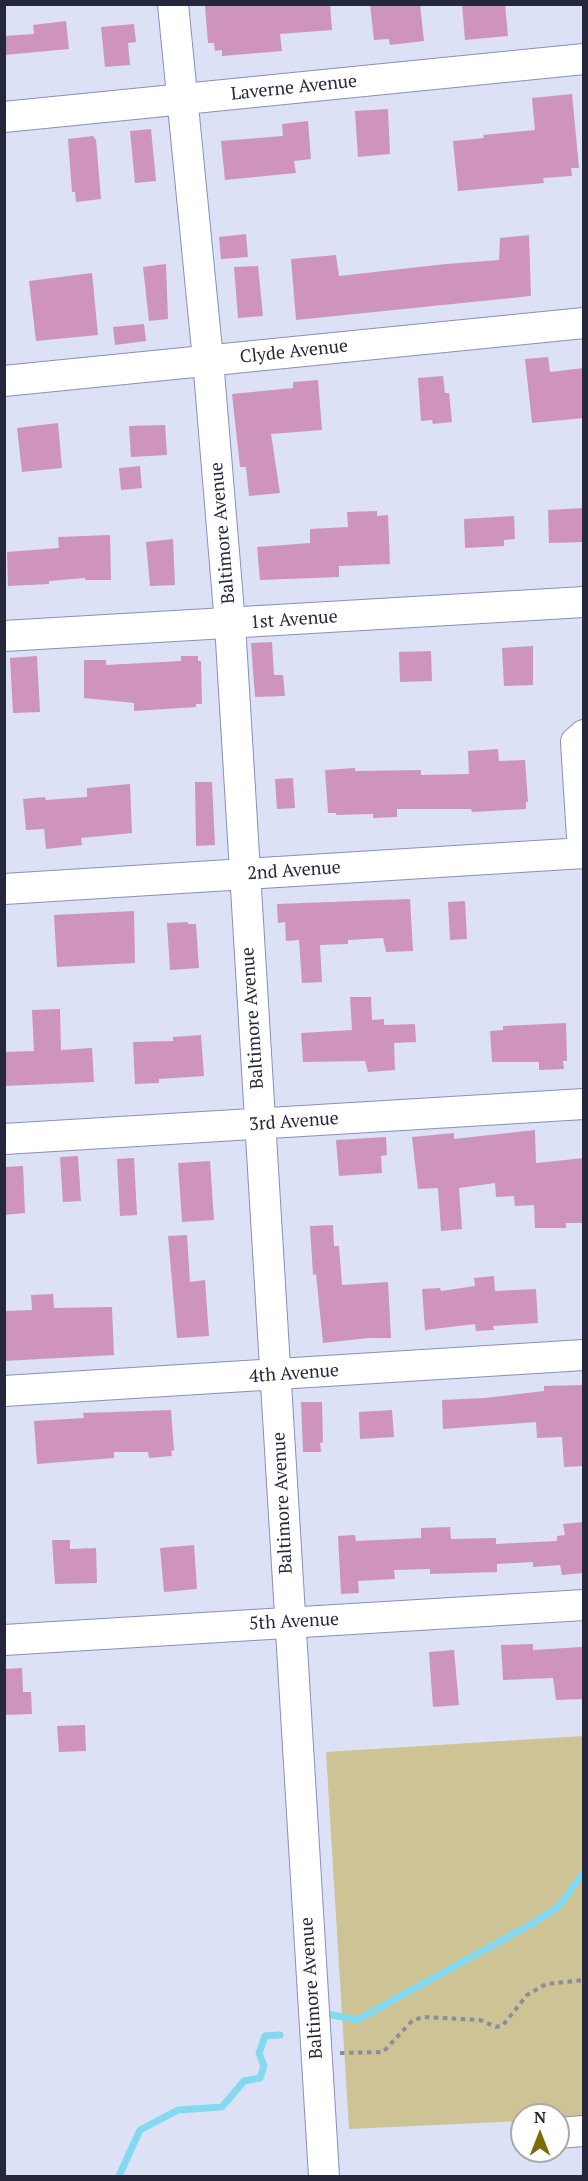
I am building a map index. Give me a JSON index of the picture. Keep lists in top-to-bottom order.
{
  "streets": {
    "street": [
      "Laverne Avenue",
      "Clyde Avenue",
      "Baltimore Avenue",
      "1st Avenue",
      "2nd Avenue",
      "3rd Avenue",
      "4th Avenue",
      "5th Avenue"
    ]
  },
  "crossings": [
    ["Laverne Avenue", "Baltimore Avenue"],
    ["Clyde Avenue", "Baltimore Avenue"],
    ["Baltimore Avenue", "1st Avenue"],
    ["Baltimore Avenue", "2nd Avenue"],
    ["Baltimore Avenue", "3rd Avenue"],
    ["Baltimore Avenue", "4th Avenue"],
    ["Baltimore Avenue", "5th Avenue"]
  ],
  "north": "top"
}
